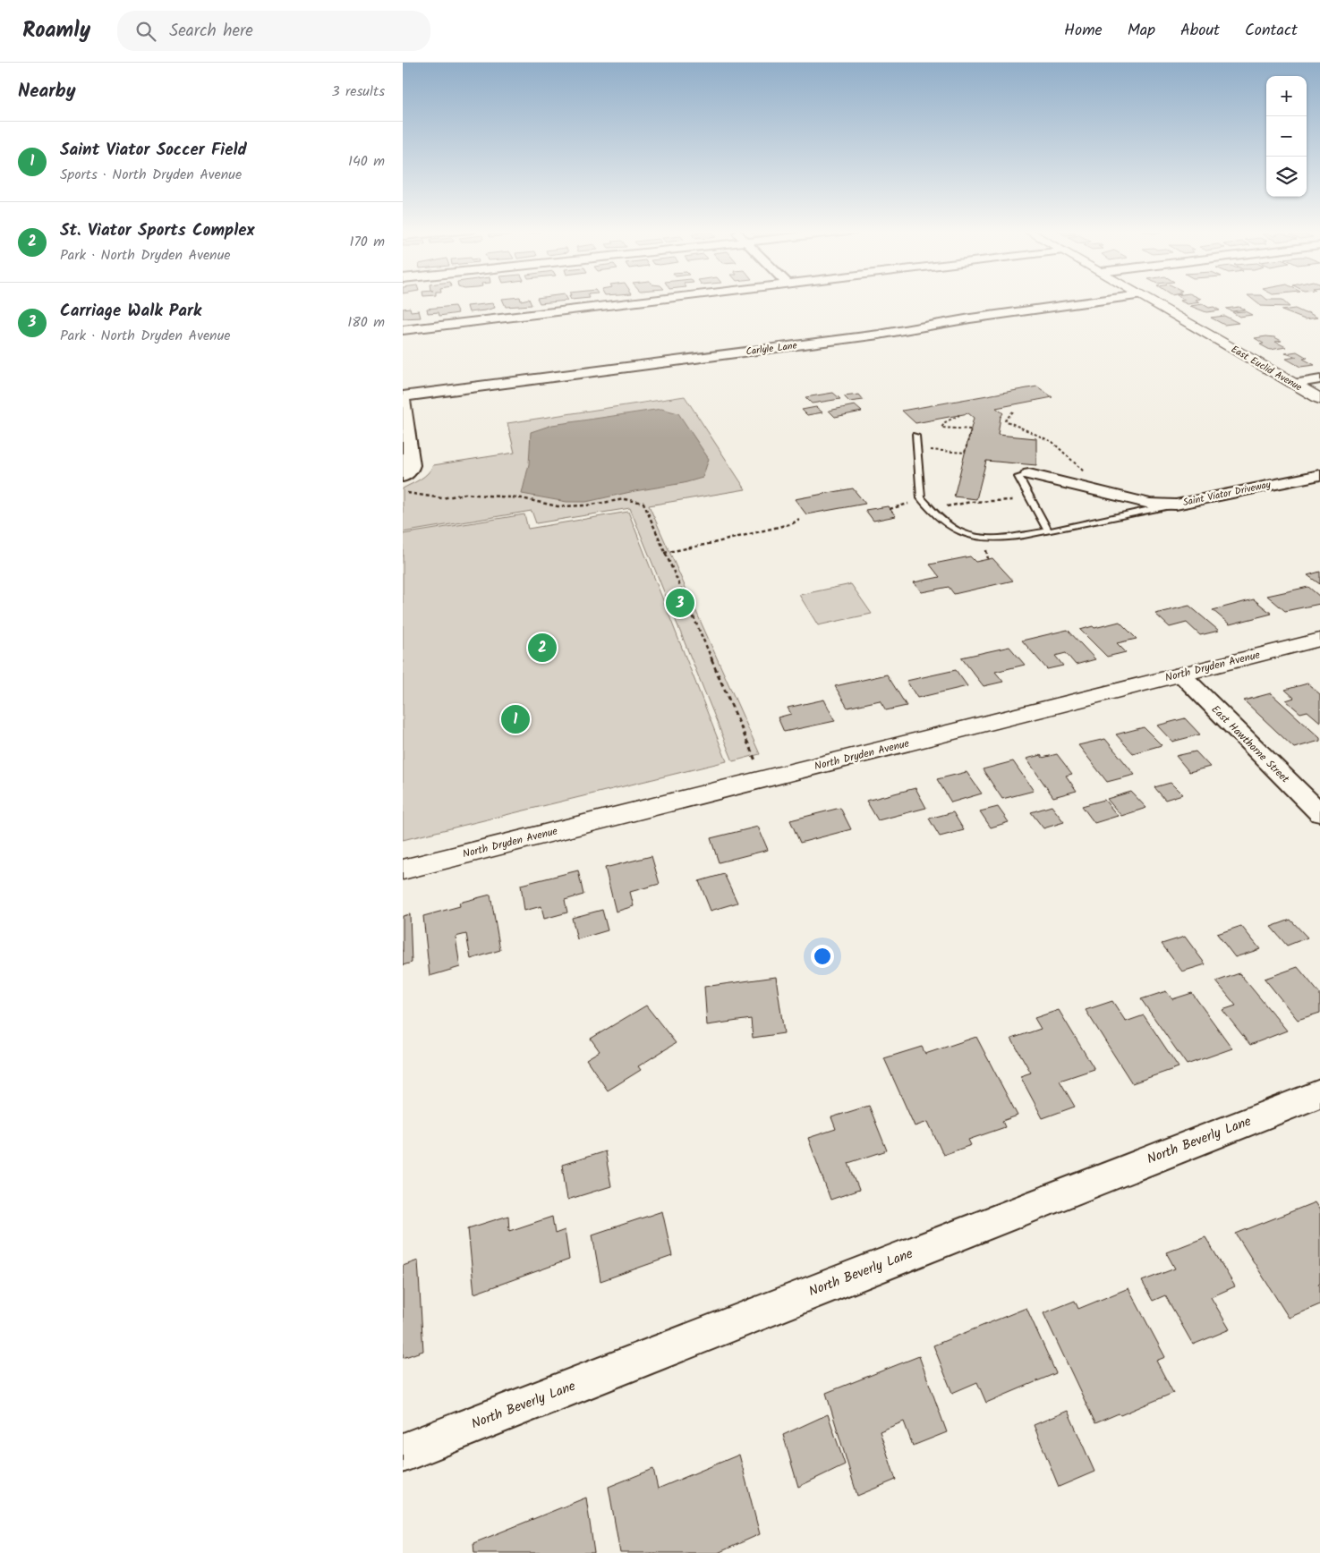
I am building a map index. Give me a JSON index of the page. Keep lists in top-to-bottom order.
{
  "streets": {
    "main road": ["East Euclid Avenue", "North Dryden Avenue"],
    "street": [
      "Carlyle Lane",
      "Saint Viator Driveway",
      "East Hawthorne Street",
      "North Beverly Lane"
    ]
  },
  "crossings": [
    ["North Dryden Avenue", "East Hawthorne Street"]
  ],
  "page": {
    "header": "Roamly",
    "search": "Search here",
    "nav": [
      "Home",
      "Map",
      "About",
      "Contact"
    ],
    "heading": ["Nearby", "3 results"],
    "map_buttons": ["+", "−"],
    "list": [
      {
        "mark": "1",
        "name": "Saint Viator Soccer Field",
        "note": "Sports · North Dryden Avenue",
        "value": "140 m"
      },
      {
        "mark": "2",
        "name": "St. Viator Sports Complex",
        "note": "Park · North Dryden Avenue",
        "value": "170 m"
      },
      {
        "mark": "3",
        "name": "Carriage Walk Park",
        "note": "Park · North Dryden Avenue",
        "value": "180 m"
      }
    ],
    "pins": ["3", "2", "1"]
  }
}
